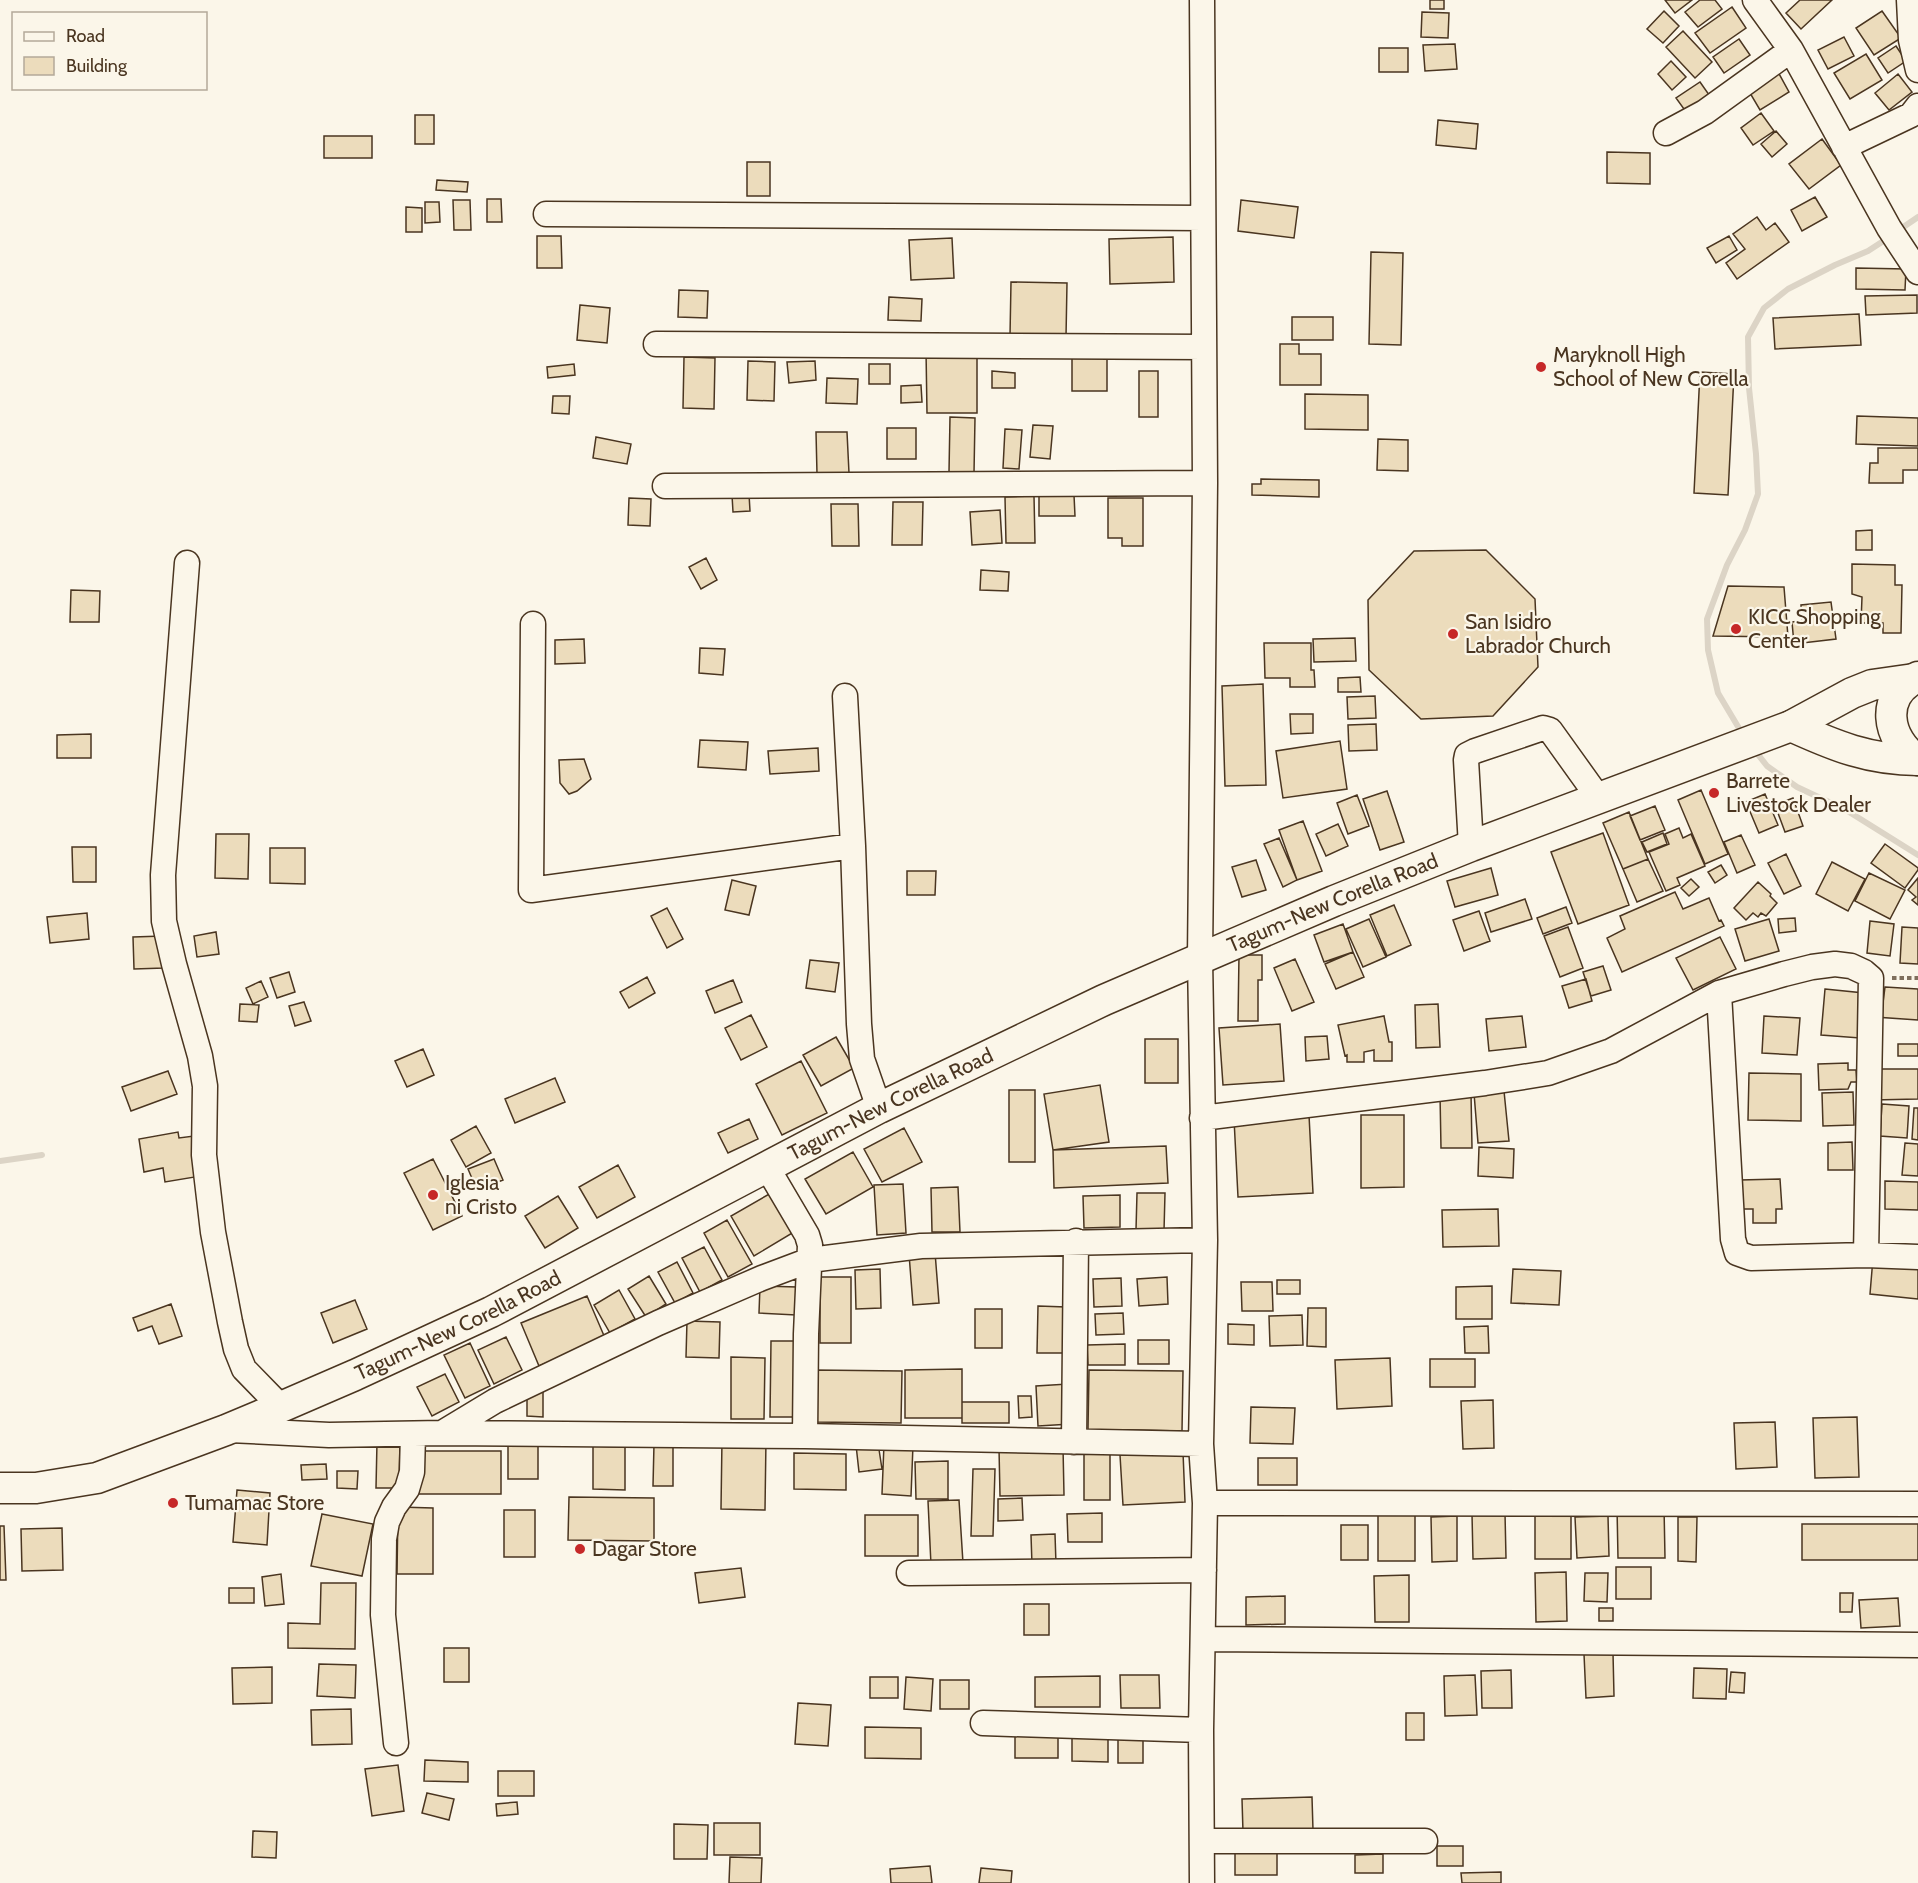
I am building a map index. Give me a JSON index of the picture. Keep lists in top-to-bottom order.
{
  "streets": {
    "main road": ["Tagum-New Corella Road"]
  },
  "places": [
    "Maryknoll High School of New Corella",
    "KICC Shopping Center",
    "San Isidro Labrador Church",
    "Barrete Livestock Dealer",
    "Iglesia ni Cristo",
    "Tumamac Store",
    "Dagar Store"
  ],
  "legend": ["Road", "Building"]
}
